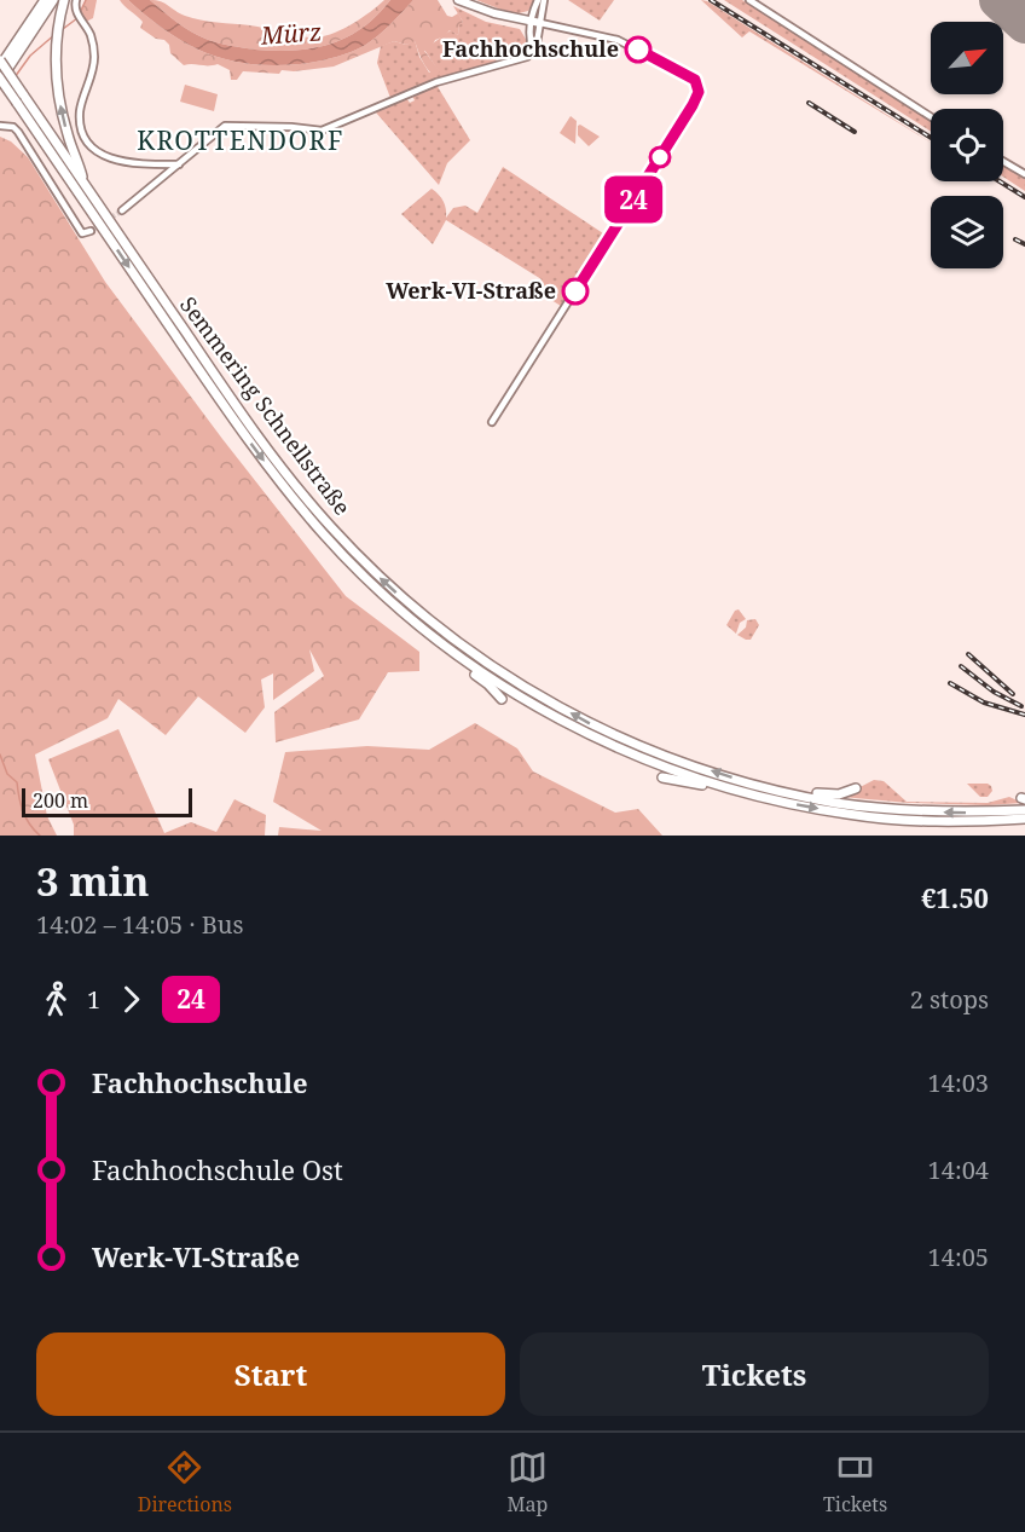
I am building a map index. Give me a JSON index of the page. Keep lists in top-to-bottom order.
{
  "streets": {
    "highway": ["Semmering Schnellstraße"]
  },
  "districts": ["KROTTENDORF"],
  "water": ["Mürz"],
  "places": ["Fachhochschule", "Werk-VI-Straße"],
  "lines": ["bus line 24"],
  "scale_bar": "200 m",
  "north": "top right",
  "page": {
    "on_map": "24",
    "scale": "200 m",
    "heading": ["3 min", "14:02 – 14:05 · Bus", "€1.50"],
    "legs": ["1", "24", "2 stops"],
    "list": [
      {
        "name": "Fachhochschule",
        "value": "14:03"
      },
      {
        "name": "Fachhochschule Ost",
        "value": "14:04"
      },
      {
        "name": "Werk-VI-Straße",
        "value": "14:05"
      }
    ],
    "buttons": ["Start", "Tickets"],
    "tabs": ["Directions", "Map", "Tickets"]
  }
}
